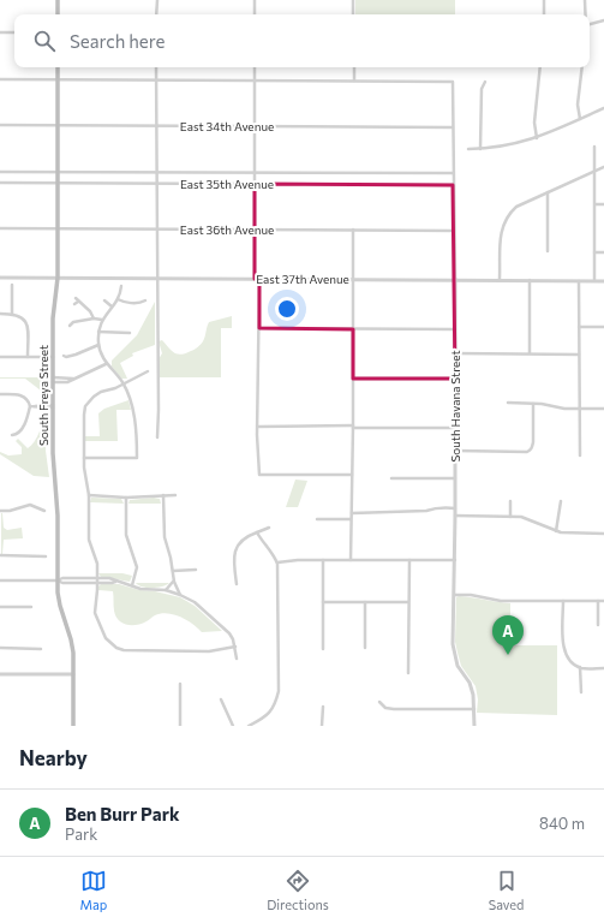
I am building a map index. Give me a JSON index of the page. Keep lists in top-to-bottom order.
{
  "streets": {
    "main road": ["South Freya Street"],
    "street": [
      "East 34th Avenue",
      "East 35th Avenue",
      "East 36th Avenue",
      "East 37th Avenue",
      "South Havana Street"
    ]
  },
  "crossings": [
    ["East 34th Avenue", "South Freya Street"],
    ["East 34th Avenue", "South Havana Street"],
    ["East 35th Avenue", "South Freya Street"],
    ["East 35th Avenue", "South Havana Street"],
    ["East 36th Avenue", "South Freya Street"],
    ["East 36th Avenue", "South Havana Street"],
    ["East 37th Avenue", "South Freya Street"],
    ["East 37th Avenue", "South Havana Street"]
  ],
  "page": {
    "search": "Search here",
    "pins": "A",
    "heading": "Nearby",
    "list": [
      {
        "mark": "A",
        "name": "Ben Burr Park",
        "note": "Park",
        "value": "840 m"
      }
    ],
    "nav": ["Map", "Directions", "Saved"]
  }
}
